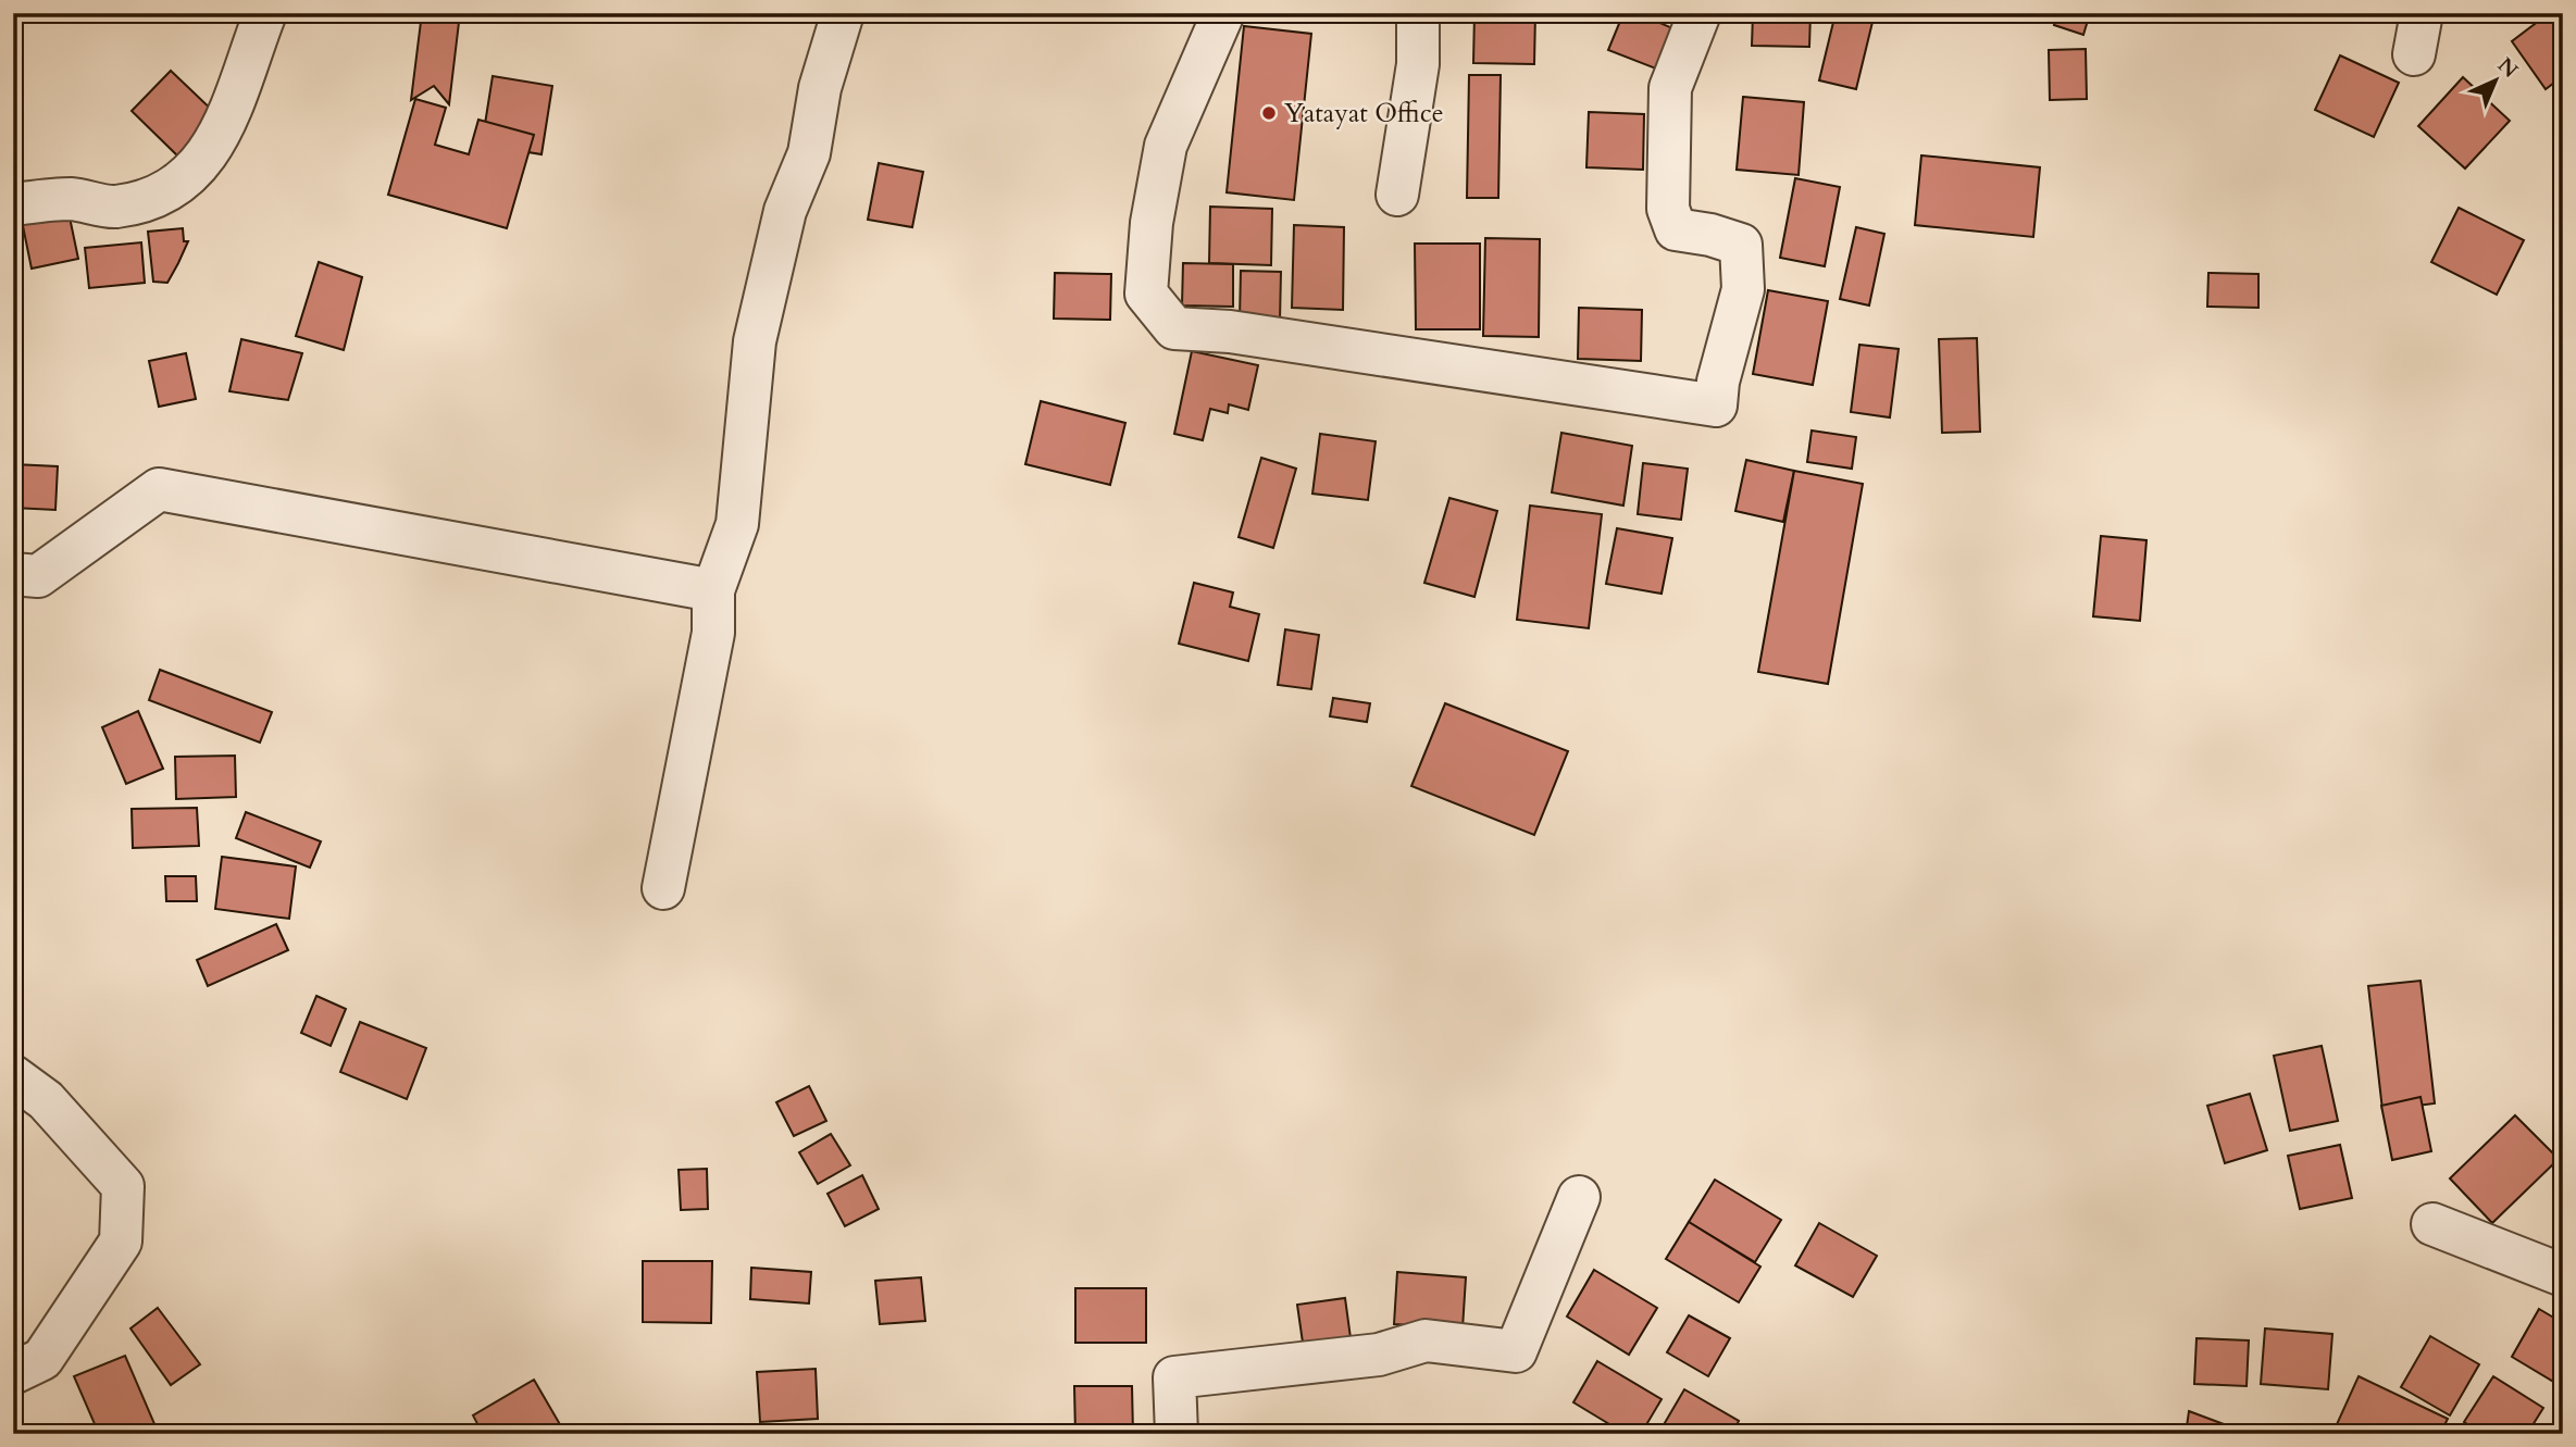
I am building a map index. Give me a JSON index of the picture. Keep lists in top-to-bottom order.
{
  "places": ["Yatayat Office"],
  "north": "top right"
}
